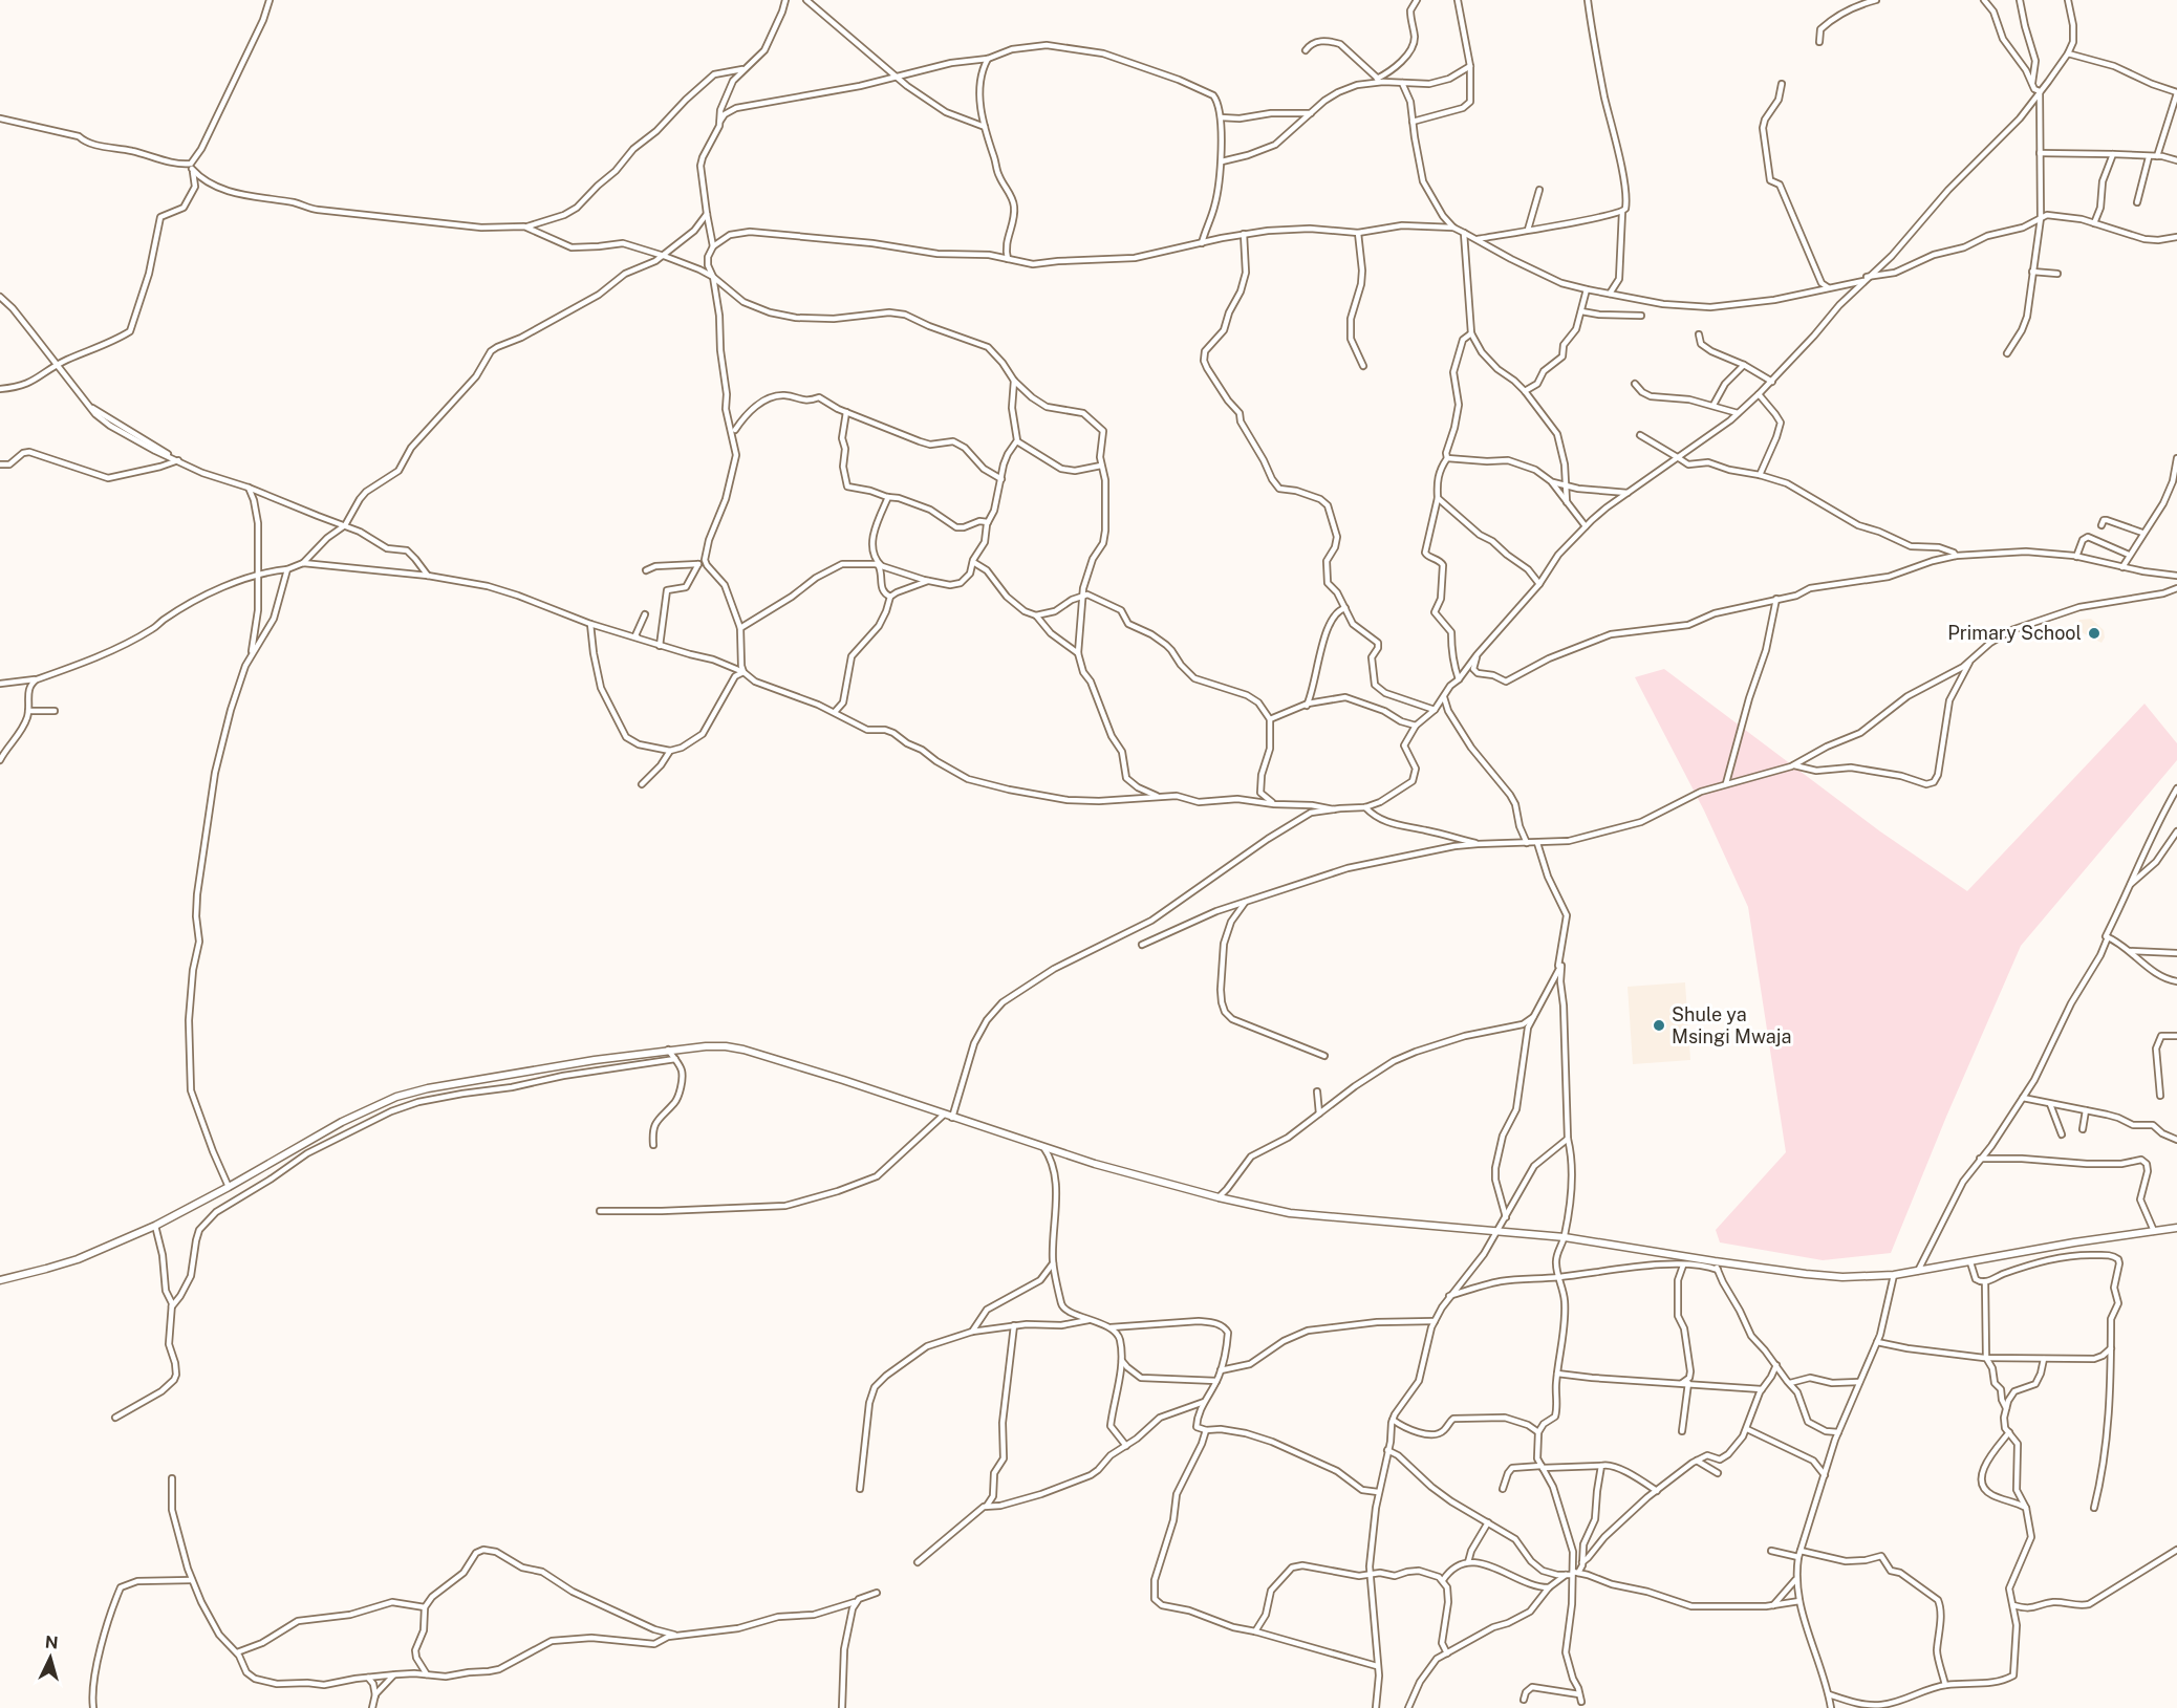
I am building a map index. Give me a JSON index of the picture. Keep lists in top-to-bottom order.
{
  "places": ["Primary School", "Shule ya Msingi Mwaja"],
  "north": "top"
}
